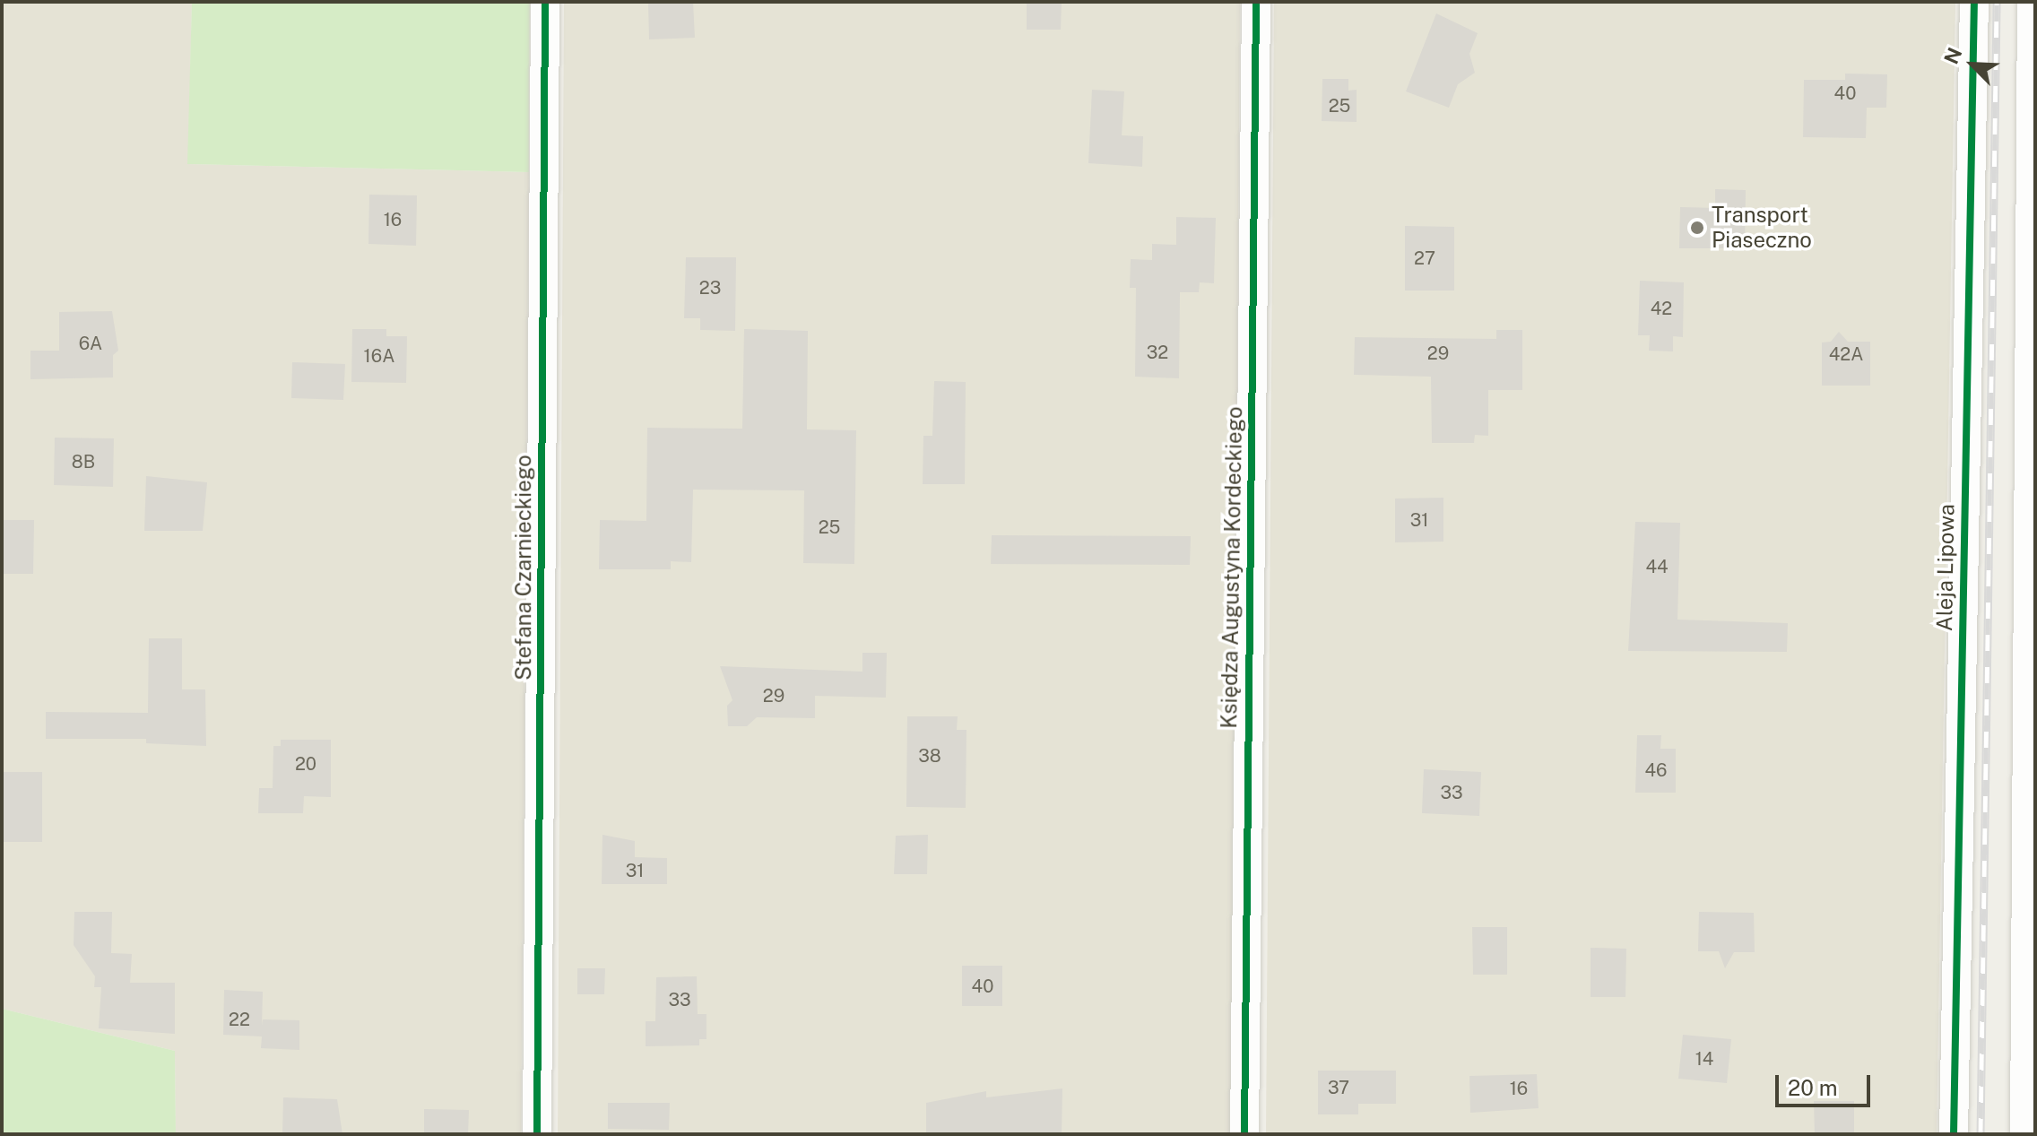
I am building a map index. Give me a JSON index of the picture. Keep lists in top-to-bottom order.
{
  "streets": {
    "street": ["Stefana Czarnieckiego", "Księdza Augustyna Kordeckiego", "Aleja Lipowa"]
  },
  "places": ["Transport Piaseczno"],
  "house_numbers": [
    "40",
    "25",
    "16",
    "27",
    "23",
    "42",
    "6A",
    "32",
    "29",
    "42A",
    "16A",
    "8B",
    "31",
    "25",
    "44",
    "29",
    "38",
    "20",
    "46",
    "33",
    "31",
    "40",
    "33",
    "22",
    "14",
    "37",
    "16"
  ],
  "scale_bar": "20 m",
  "north": "top left"
}
